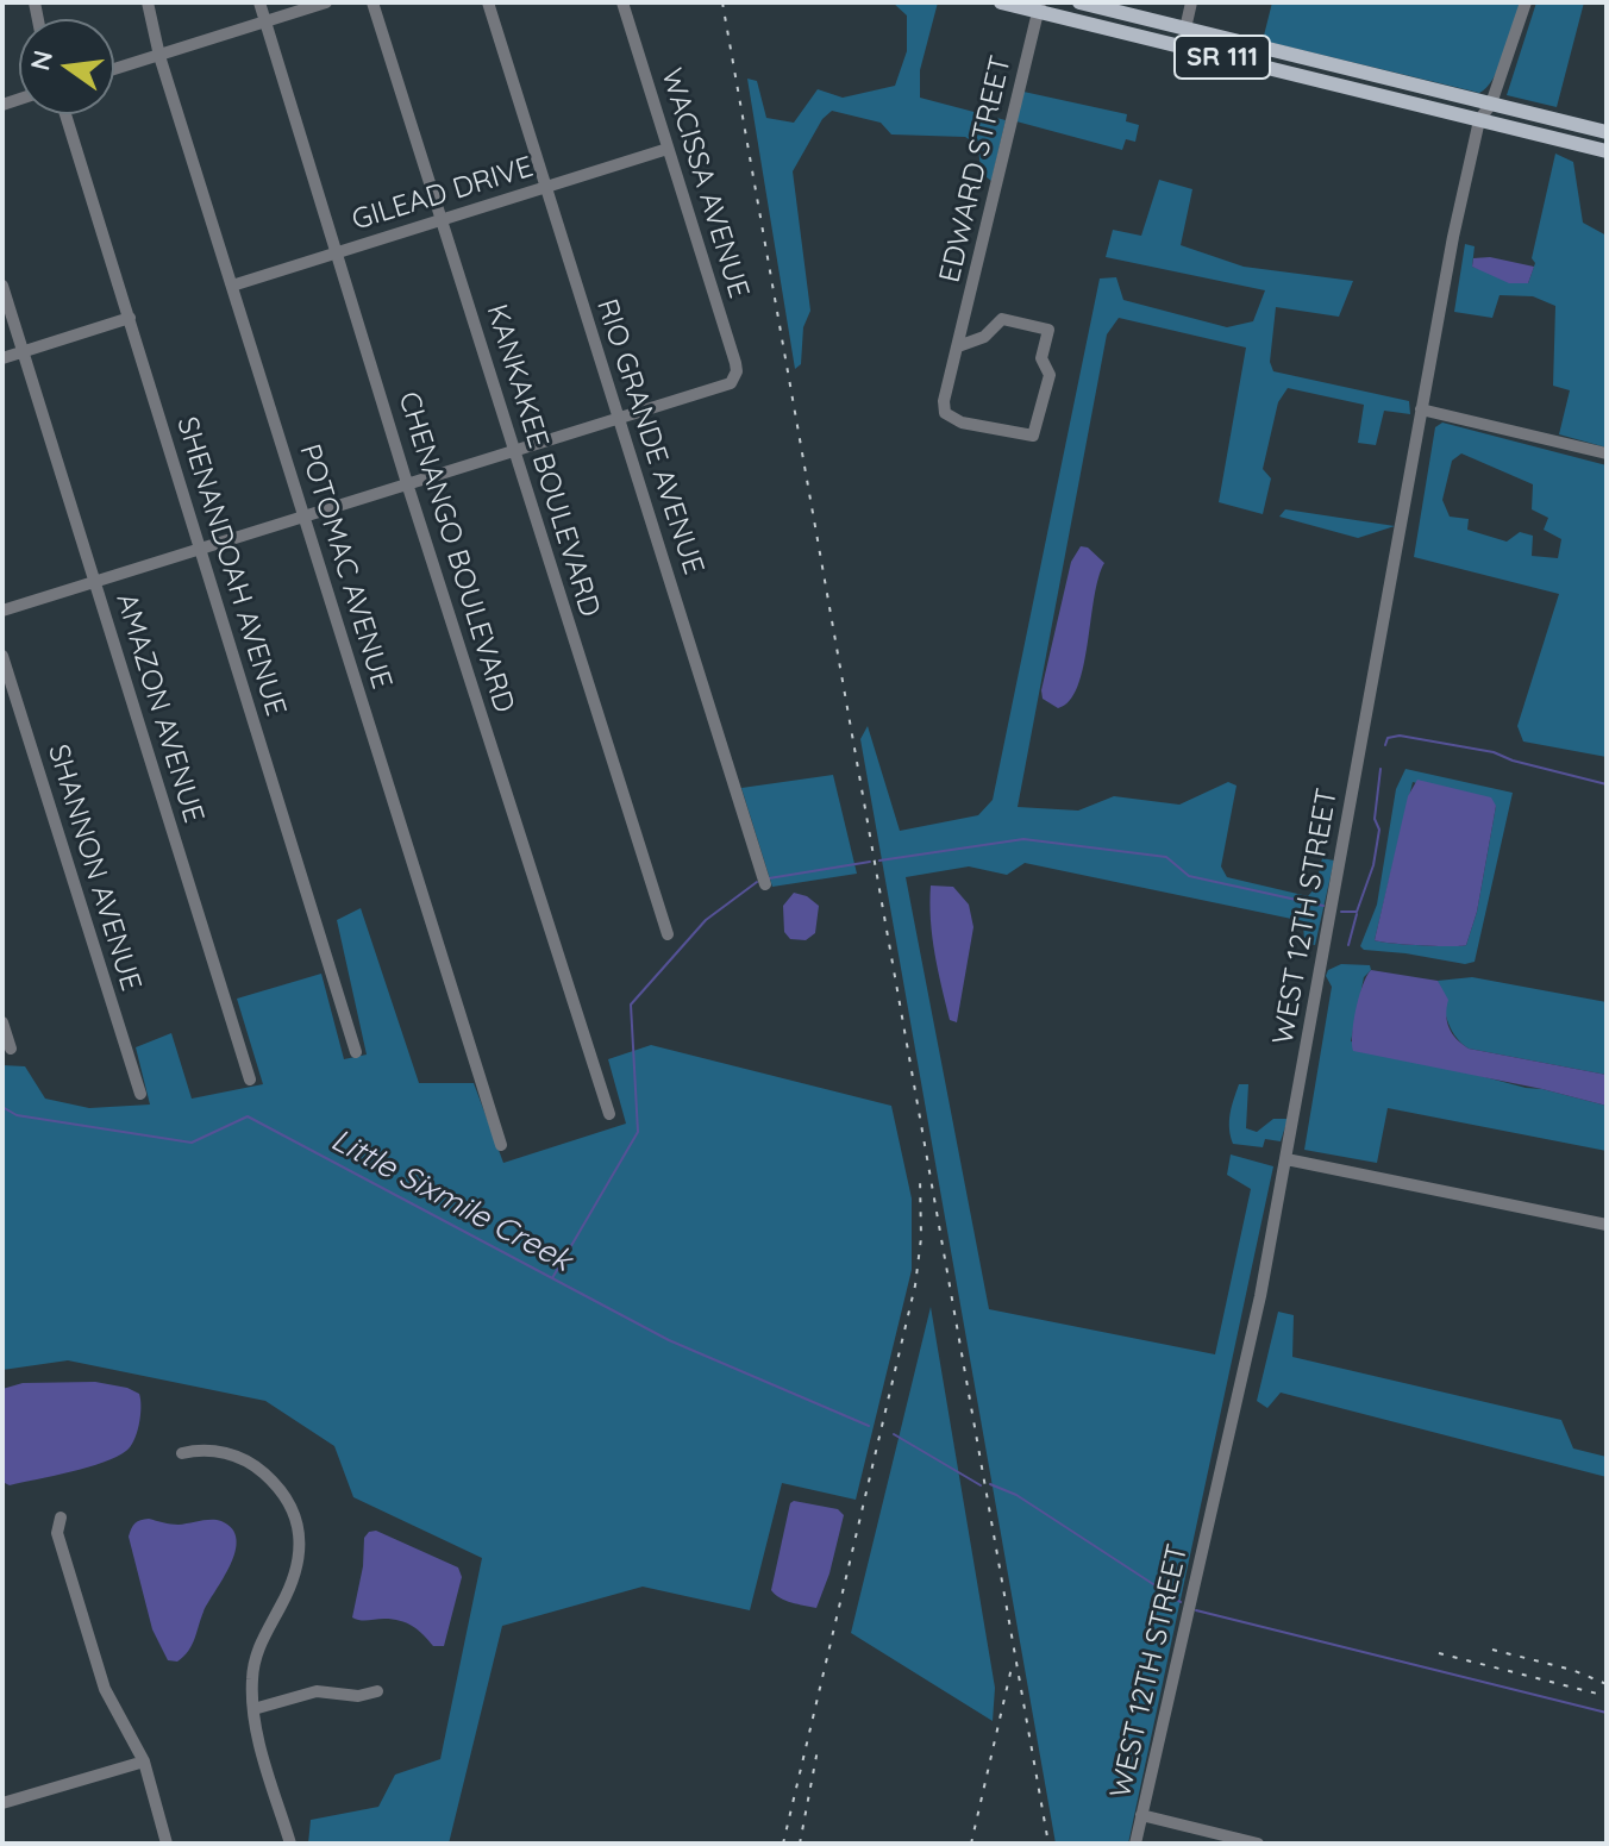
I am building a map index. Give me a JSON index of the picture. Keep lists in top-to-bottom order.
{
  "streets": {
    "main road": ["SR 111"],
    "street": [
      "EDWARD STREET",
      "WACISSA AVENUE",
      "GILEAD DRIVE",
      "RIO GRANDE AVENUE",
      "KANKAKEE BOULEVARD",
      "CHENANGO BOULEVARD",
      "SHENANDOAH AVENUE",
      "POTOMAC AVENUE",
      "AMAZON AVENUE",
      "SHANNON AVENUE",
      "WEST 12TH STREET"
    ]
  },
  "crossings": [
    ["SR 111", "EDWARD STREET"],
    ["SR 111", "WEST 12TH STREET"],
    ["WACISSA AVENUE", "GILEAD DRIVE"],
    ["WACISSA AVENUE", "RIO GRANDE AVENUE"],
    ["GILEAD DRIVE", "RIO GRANDE AVENUE"],
    ["GILEAD DRIVE", "KANKAKEE BOULEVARD"],
    ["GILEAD DRIVE", "CHENANGO BOULEVARD"],
    ["GILEAD DRIVE", "POTOMAC AVENUE"]
  ],
  "water": ["Little Sixmile Creek"],
  "north": "left"
}
